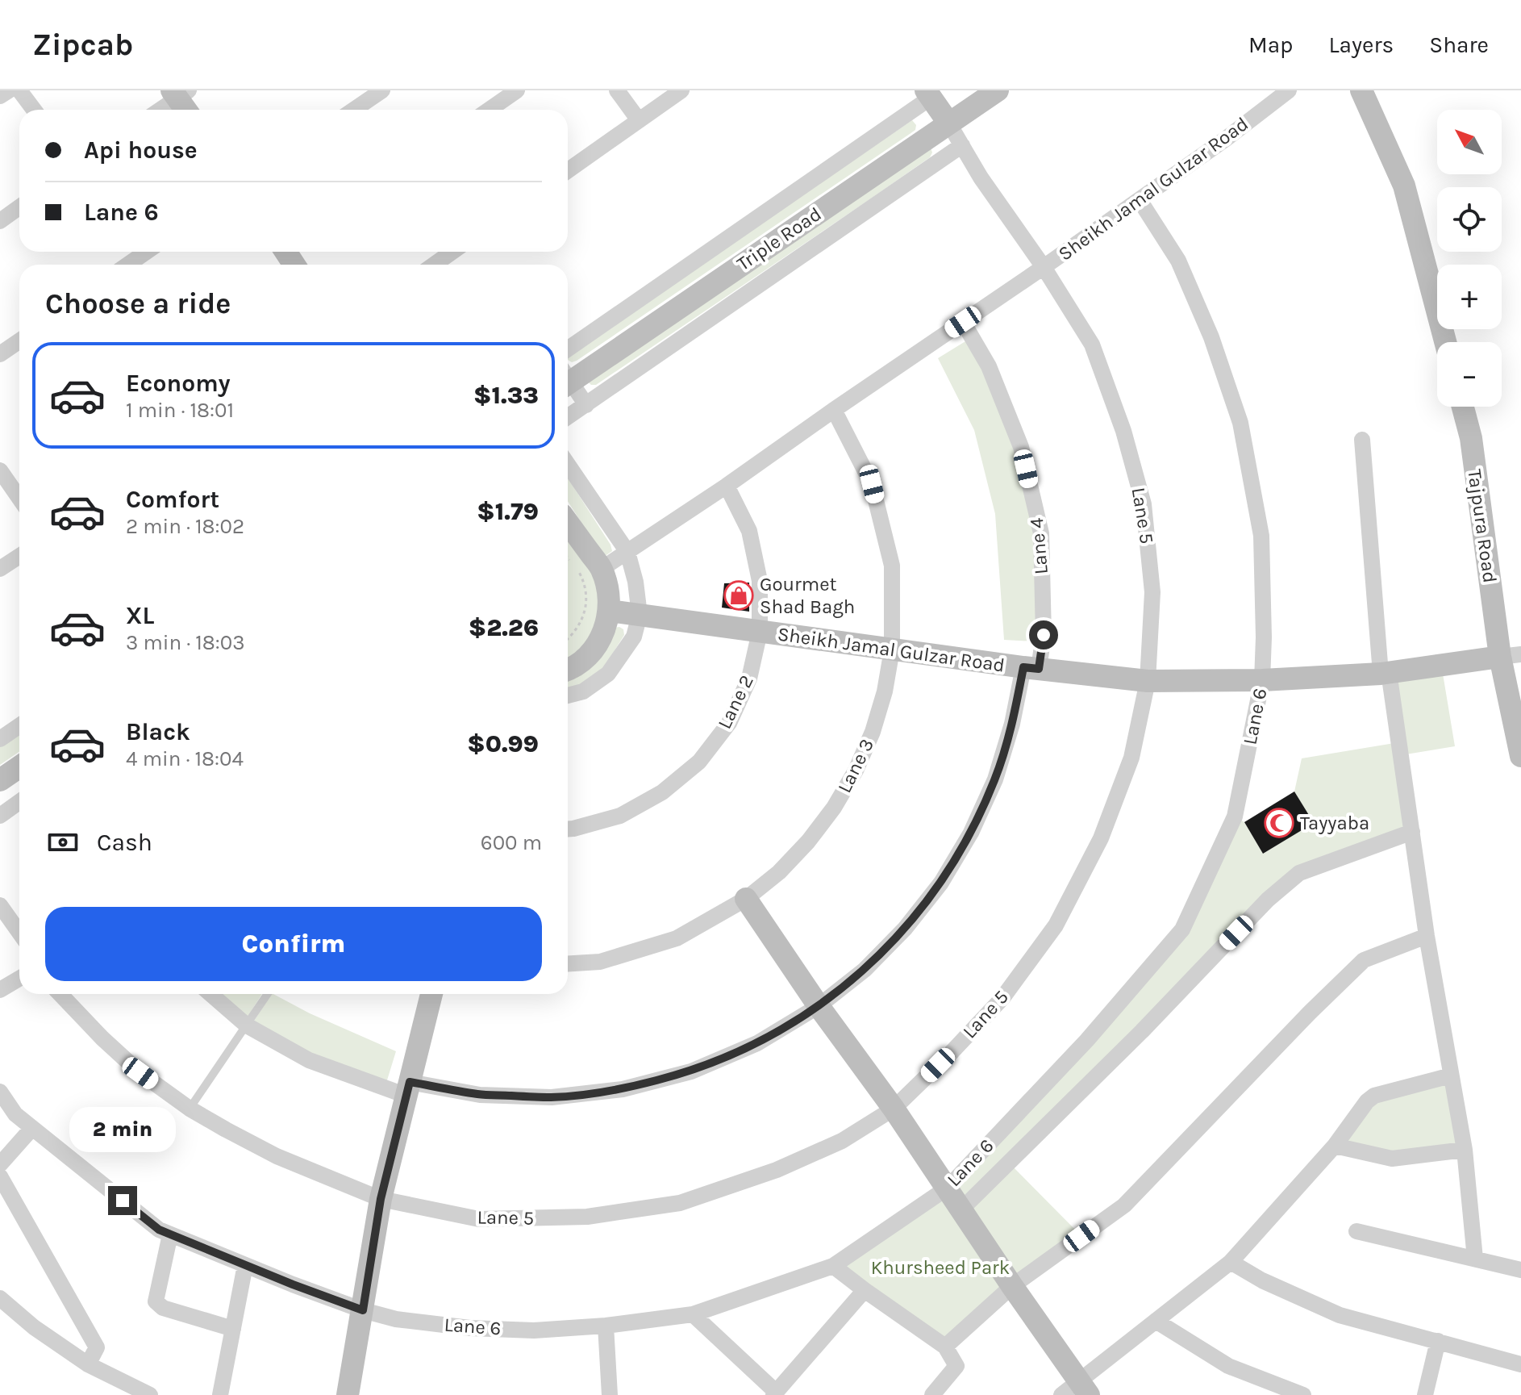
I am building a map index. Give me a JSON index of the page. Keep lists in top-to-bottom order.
{
  "streets": {
    "main road": ["Sheikh Jamal Gulzar Road", "Triple Road", "Tajpura Road"],
    "street": [
      "Lane 5",
      "Lane 4",
      "Lane 2",
      "Lane 6",
      "Lane 3"
    ]
  },
  "crossings": [
    ["Sheikh Jamal Gulzar Road", "Lane 5"],
    ["Sheikh Jamal Gulzar Road", "Tajpura Road"],
    ["Sheikh Jamal Gulzar Road", "Lane 4"],
    ["Sheikh Jamal Gulzar Road", "Lane 2"],
    ["Sheikh Jamal Gulzar Road", "Lane 6"],
    ["Sheikh Jamal Gulzar Road", "Lane 3"],
    ["Triple Road", "Lane 5"]
  ],
  "parks": ["Khursheed Park"],
  "places": {
    "shop": ["Gourmet Shad Bagh"],
    "mosque": ["Tayyaba"]
  },
  "north": "top left",
  "page": {
    "header": "Zipcab",
    "nav": ["Map", "Layers", "Share"],
    "map_buttons": ["+", "−"],
    "banner": ["Api house", "Lane 6"],
    "heading": "Choose a ride",
    "list": [
      {
        "name": "Economy",
        "note": "1 min · 18:01",
        "value": "$1.33"
      },
      {
        "name": "Comfort",
        "note": "2 min · 18:02",
        "value": "$1.79"
      },
      {
        "name": "XL",
        "note": "3 min · 18:03",
        "value": "$2.26"
      },
      {
        "name": "Black",
        "note": "4 min · 18:04",
        "value": "$0.99"
      }
    ],
    "pay": ["Cash", "600 m"],
    "buttons": "Confirm",
    "bubble": "2 min"
  }
}
